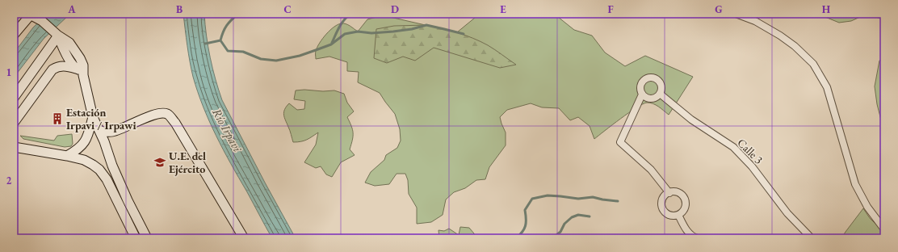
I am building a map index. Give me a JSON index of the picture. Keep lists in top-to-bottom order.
{
  "streets": {
    "street": ["Calle 3"]
  },
  "water": ["Río Irpavi"],
  "places": {
    "building": ["Estación Irpavi / Irpawi"],
    "school or university": ["U.E. del Ejército"]
  },
  "grid": {
    "columns": [
      "A",
      "B",
      "C",
      "D",
      "E",
      "F",
      "G",
      "H"
    ],
    "rows": ["1", "2"]
  }
}
